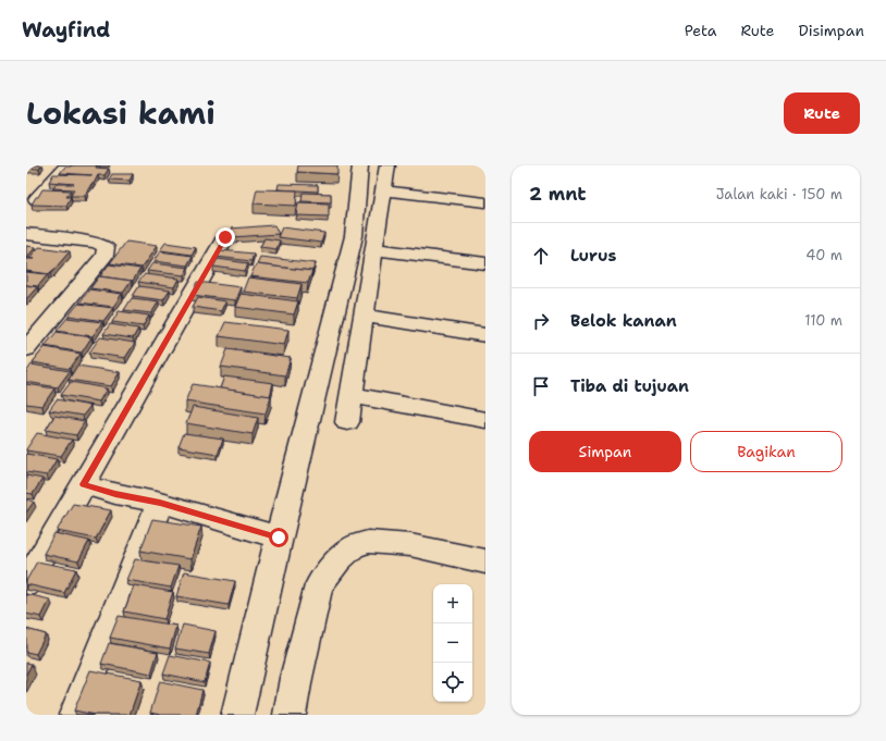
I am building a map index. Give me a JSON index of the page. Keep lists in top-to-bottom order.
{
  "page": {
    "header": "Wayfind",
    "nav": ["Peta", "Rute", "Disimpan"],
    "title": "Lokasi kami",
    "buttons": [
      "Rute",
      ["Simpan", "Bagikan"]
    ],
    "heading": ["2 mnt", "Jalan kaki · 150 m"],
    "list": [
      ["Lurus", "40 m"],
      ["Belok kanan", "110 m"],
      "Tiba di tujuan"
    ],
    "map_buttons": ["+", "−"]
  }
}
